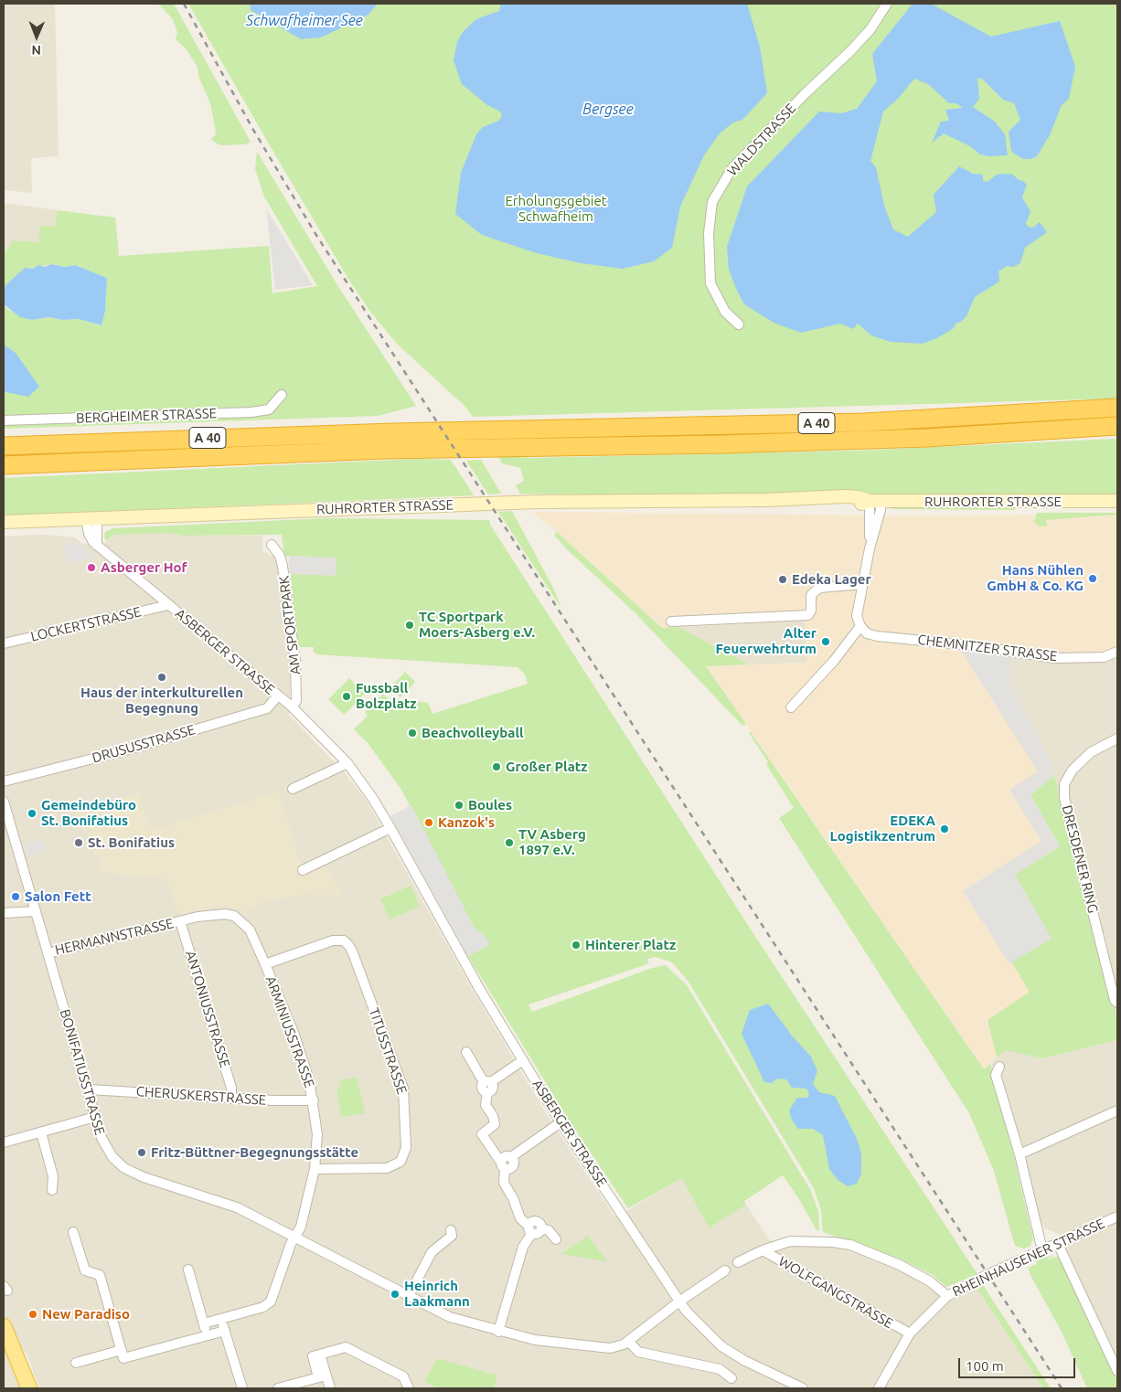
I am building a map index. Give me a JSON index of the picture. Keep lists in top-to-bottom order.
{
  "streets": {
    "highway": ["A 40"],
    "main road": ["RUHRORTER STRASSE"],
    "street": [
      "WALDSTRASSE",
      "BERGHEIMER STRASSE",
      "LOCKERTSTRASSE",
      "AM SPORTPARK",
      "CHEMNITZER STRASSE",
      "ASBERGER STRASSE",
      "DRUSUSSTRASSE",
      "DRESDENER RING",
      "HERMANNSTRASSE",
      "ANTONIUSSTRASSE",
      "ARMINIUSSTRASSE",
      "TITUSSTRASSE",
      "BONIFATIUSSTRASSE",
      "CHERUSKERSTRASSE",
      "RHEINHAUSENER STRASSE",
      "WOLFGANGSTRASSE"
    ]
  },
  "crossings": [
    ["RUHRORTER STRASSE", "ASBERGER STRASSE"],
    ["LOCKERTSTRASSE", "ASBERGER STRASSE"],
    ["AM SPORTPARK", "ASBERGER STRASSE"],
    ["ASBERGER STRASSE", "DRUSUSSTRASSE"],
    ["ASBERGER STRASSE", "BONIFATIUSSTRASSE"],
    ["HERMANNSTRASSE", "ANTONIUSSTRASSE"],
    ["HERMANNSTRASSE", "ARMINIUSSTRASSE"],
    ["HERMANNSTRASSE", "BONIFATIUSSTRASSE"],
    ["ANTONIUSSTRASSE", "ARMINIUSSTRASSE"],
    ["ANTONIUSSTRASSE", "CHERUSKERSTRASSE"],
    ["ARMINIUSSTRASSE", "TITUSSTRASSE"],
    ["ARMINIUSSTRASSE", "BONIFATIUSSTRASSE"],
    ["ARMINIUSSTRASSE", "CHERUSKERSTRASSE"],
    ["BONIFATIUSSTRASSE", "CHERUSKERSTRASSE"],
    ["RHEINHAUSENER STRASSE", "WOLFGANGSTRASSE"]
  ],
  "water": ["Schwafheimer See", "Bergsee"],
  "parks": ["Erholungsgebiet Schwafheim"],
  "places": [
    "Asberger Hof",
    "Hans Nühlen GmbH & Co. KG",
    "Edeka Lager",
    "TC Sportpark Moers-Asberg e.V.",
    "Alter Feuerwehrturm",
    "Haus der interkulturellen Begegnung",
    "Fussball Bolzplatz",
    "Beachvolleyball",
    "Großer Platz",
    "Boules",
    "Gemeindebüro St. Bonifatius",
    "Kanzok's",
    "EDEKA Logistikzentrum",
    "St. Bonifatius",
    "TV Asberg 1897 e.V.",
    "Salon Fett",
    "Hinterer Platz",
    "Fritz-Büttner-Begegnungsstätte",
    "Heinrich Laakmann",
    "New Paradiso"
  ],
  "scale_bar": "100 m",
  "north": "bottom"
}
